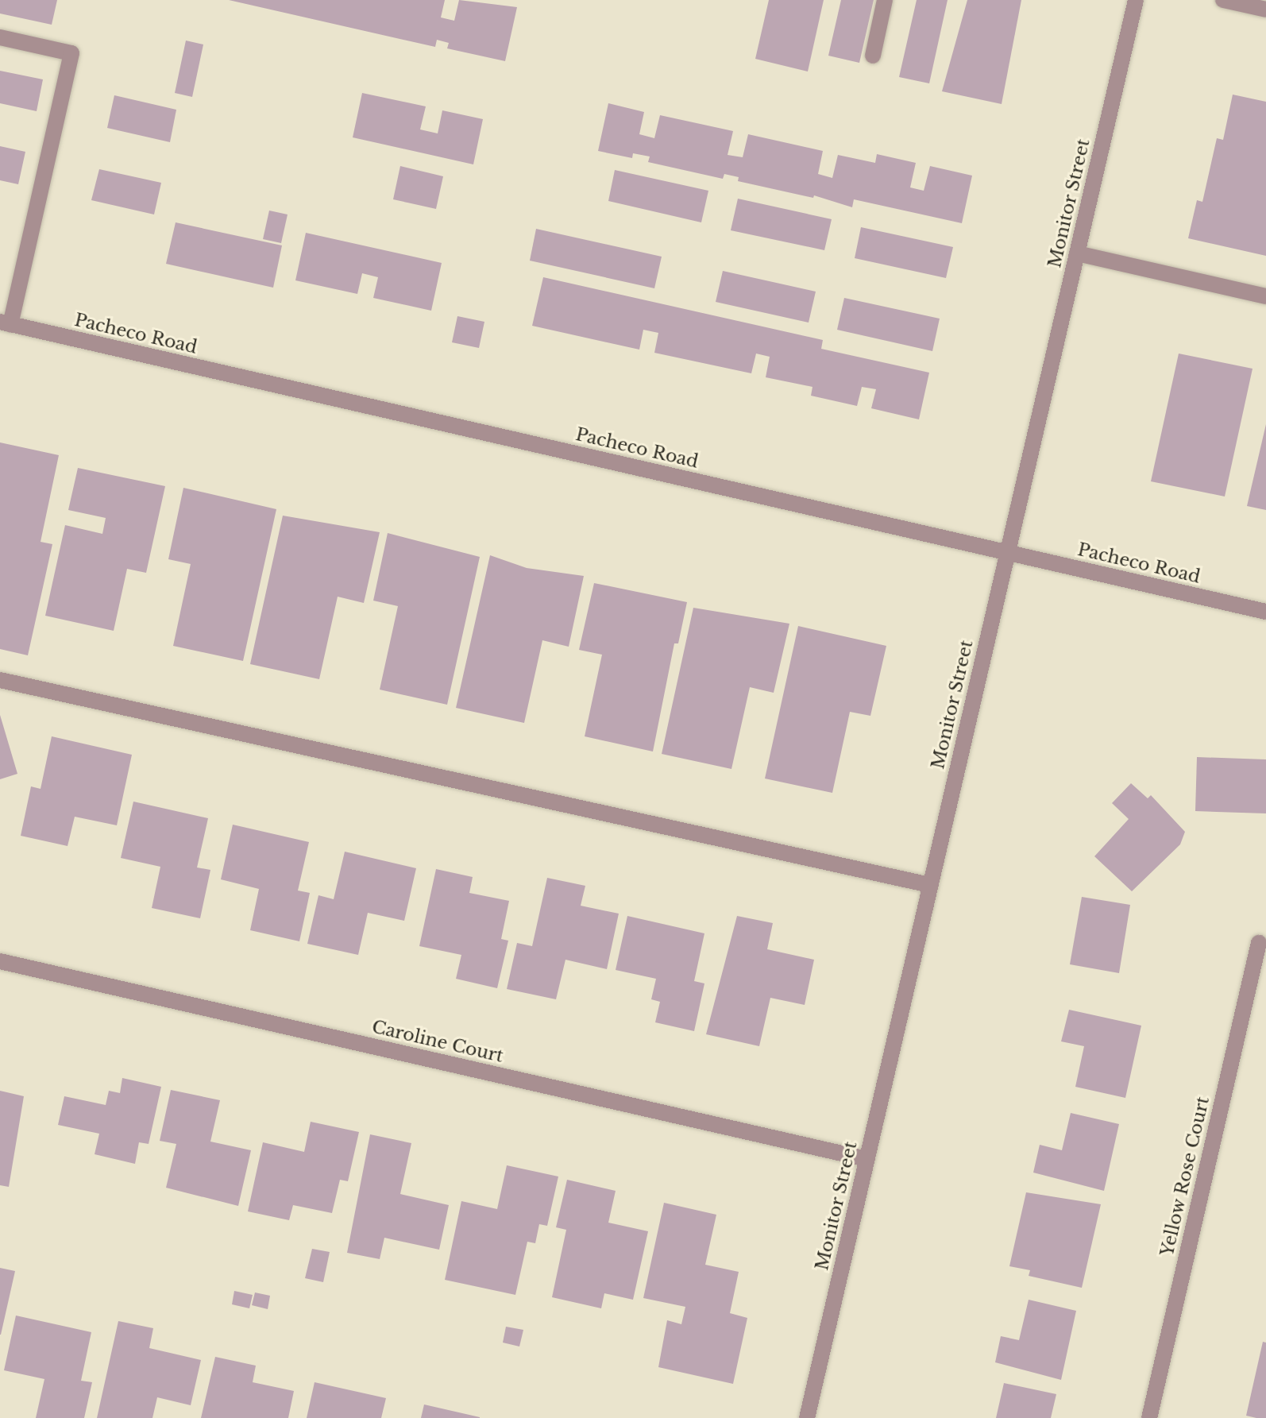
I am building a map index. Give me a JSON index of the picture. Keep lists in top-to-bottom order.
{
  "streets": {
    "street": [
      "Monitor Street",
      "Pacheco Road",
      "Caroline Court",
      "Yellow Rose Court"
    ]
  },
  "crossings": [
    ["Monitor Street", "Pacheco Road"],
    ["Monitor Street", "Caroline Court"]
  ]
}
